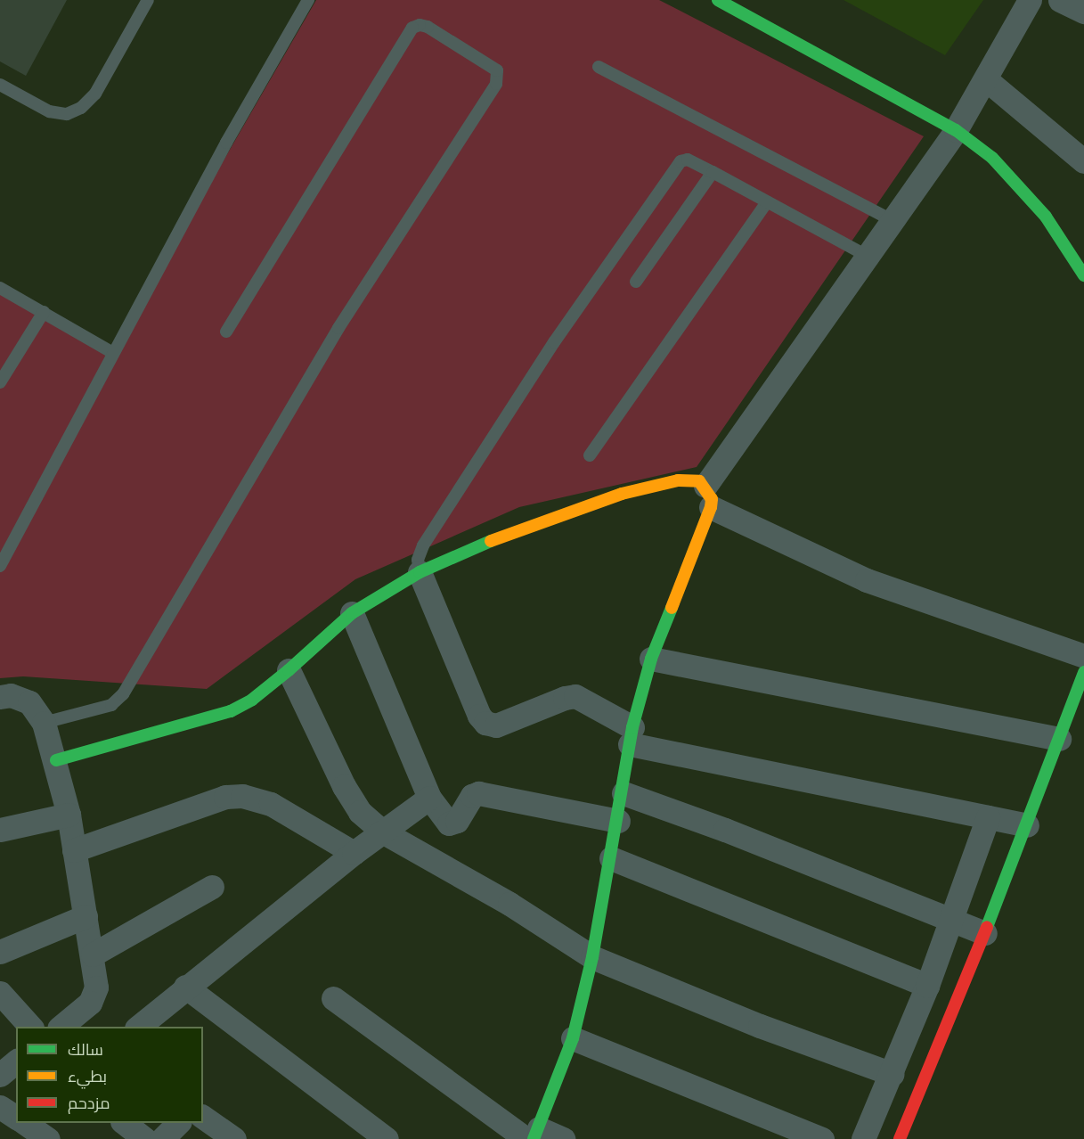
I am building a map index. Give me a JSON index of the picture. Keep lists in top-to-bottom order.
{
  "legend": ["سالك", "بطيء", "مزدحم"]
}
